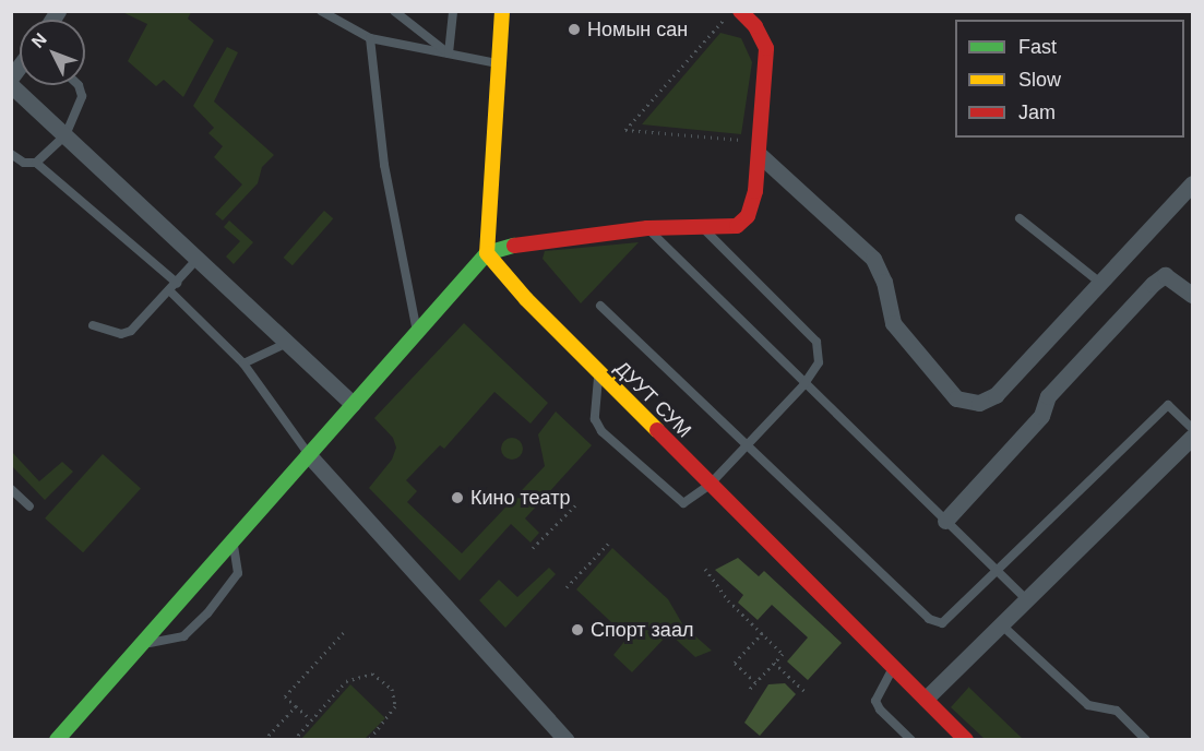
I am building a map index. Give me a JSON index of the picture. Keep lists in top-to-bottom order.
{
  "streets": {
    "street": ["ДУУТ СУМ"]
  },
  "places": ["Номын сан", "Кино театр", "Спорт заал"],
  "legend": ["Fast", "Slow", "Jam"],
  "north": "top left"
}
